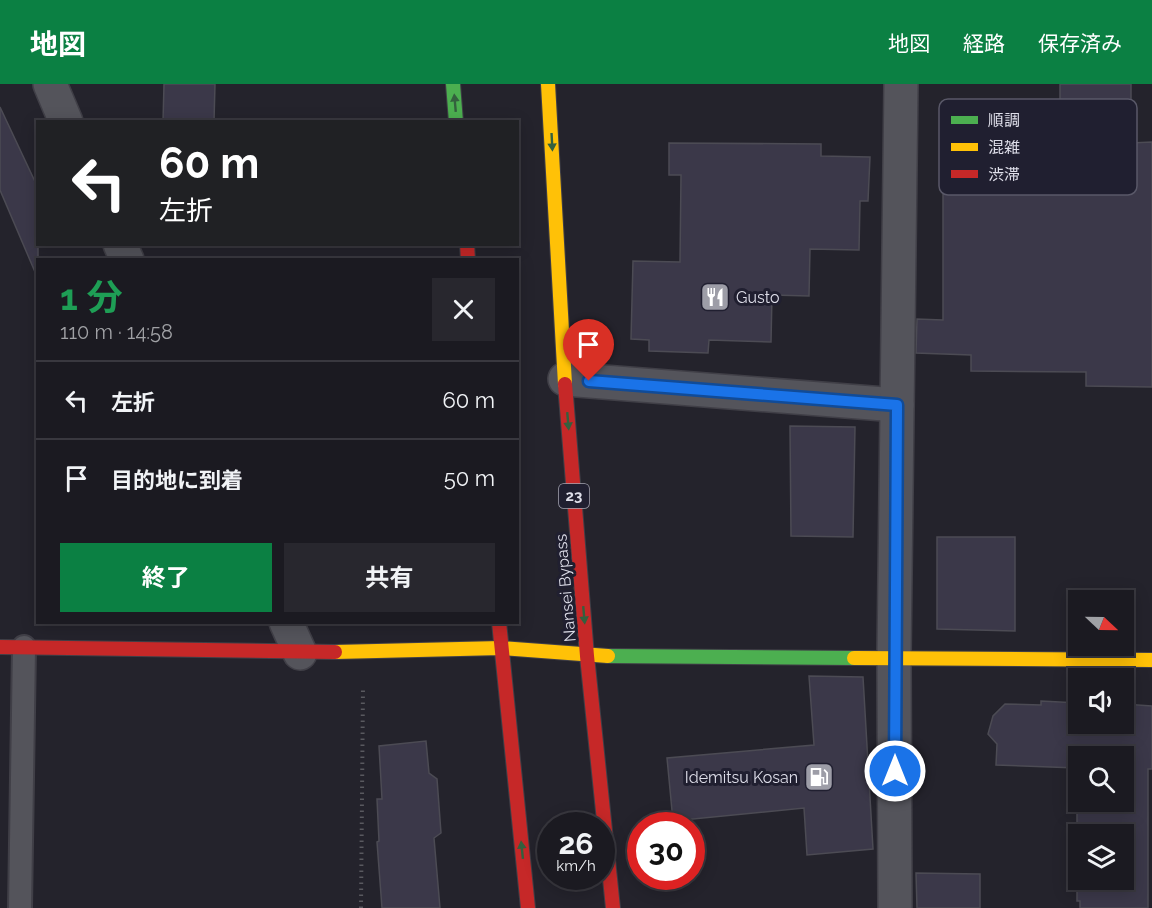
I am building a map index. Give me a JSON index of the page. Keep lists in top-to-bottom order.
{
  "streets": {
    "main road": ["23", "Nansei Bypass"]
  },
  "one_way": ["Nansei Bypass"],
  "places": {
    "restaurant": ["Gusto"],
    "fuel station": ["Idemitsu Kosan"]
  },
  "legend": ["順調", "混雑", "渋滞"],
  "north": "right",
  "page": {
    "header": "地図",
    "nav": ["地図", "経路", "保存済み"],
    "turn": ["60 m", "左折"],
    "heading": ["1 分", "110 m · 14:58"],
    "list": [
      {
        "name": "左折",
        "value": "60 m"
      },
      {
        "name": "目的地に到着",
        "value": "50 m"
      }
    ],
    "buttons": ["終了", "共有"],
    "speed": "26 km/h",
    "limit": "30"
  }
}
